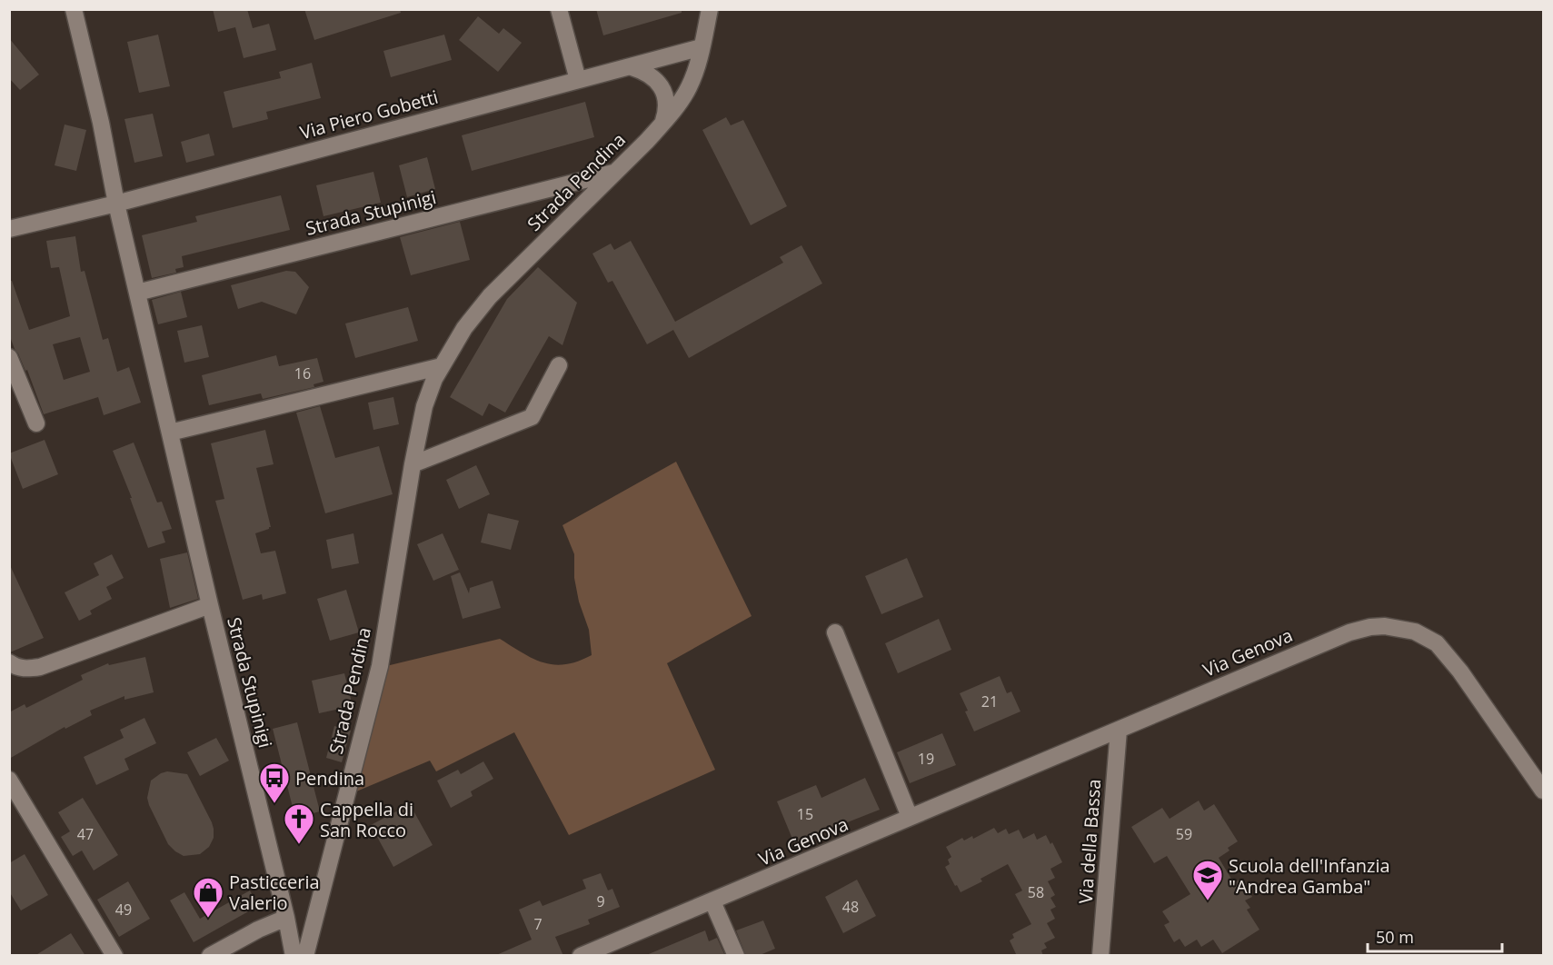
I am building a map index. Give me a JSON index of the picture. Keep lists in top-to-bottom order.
{
  "streets": {
    "street": [
      "Via Piero Gobetti",
      "Strada Pendina",
      "Strada Stupinigi",
      "Via Genova",
      "Via della Bassa"
    ]
  },
  "crossings": [
    ["Via Piero Gobetti", "Strada Pendina"],
    ["Via Piero Gobetti", "Strada Stupinigi"],
    ["Strada Pendina", "Strada Stupinigi"],
    ["Via Genova", "Via della Bassa"]
  ],
  "places": {
    "bus stop": ["Pendina"],
    "church": ["Cappella di San Rocco"],
    "school or university": ["Scuola dell'Infanzia \"Andrea Gamba\""],
    "shop": ["Pasticceria Valerio"]
  },
  "house_numbers": [
    "16",
    "21",
    "19",
    "15",
    "47",
    "59",
    "58",
    "9",
    "48",
    "49",
    "7"
  ],
  "scale_bar": "50 m"
}
